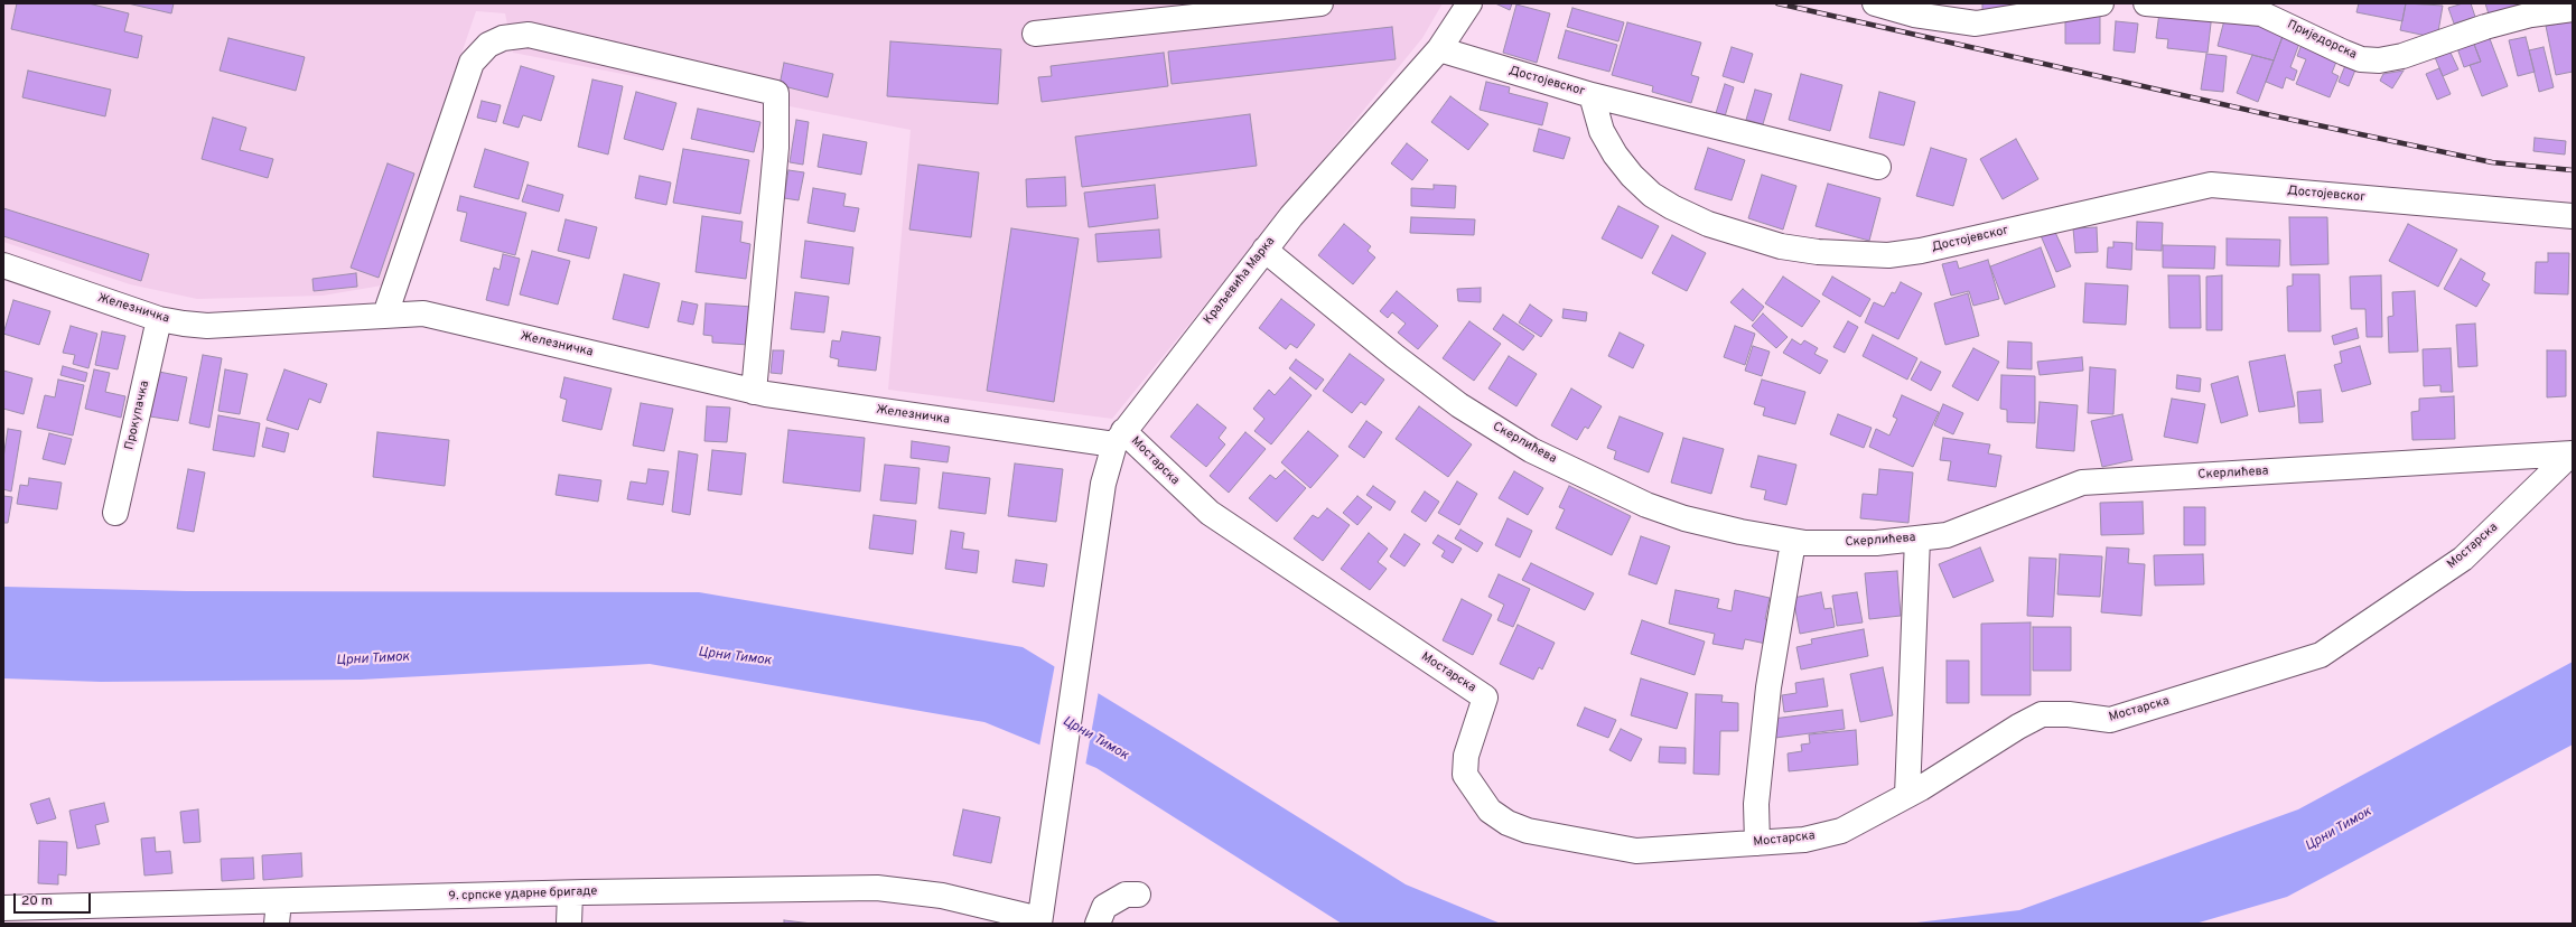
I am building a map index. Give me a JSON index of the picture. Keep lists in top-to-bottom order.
{
  "streets": {
    "street": [
      "Приједорска",
      "Достојевског",
      "Краљевића Марка",
      "Железничка",
      "Прокупачка",
      "Скерлићева",
      "Мостарска",
      "9. српске ударне бригаде"
    ]
  },
  "crossings": [
    ["Достојевског", "Краљевића Марка"],
    ["Краљевића Марка", "Железничка"],
    ["Краљевића Марка", "Скерлићева"],
    ["Краљевића Марка", "Мостарска"],
    ["Краљевића Марка", "9. српске ударне бригаде"],
    ["Железничка", "Прокупачка"],
    ["Железничка", "Мостарска"],
    ["Скерлићева", "Мостарска"]
  ],
  "water": ["Црни Тимок"],
  "scale_bar": "20 m"
}
